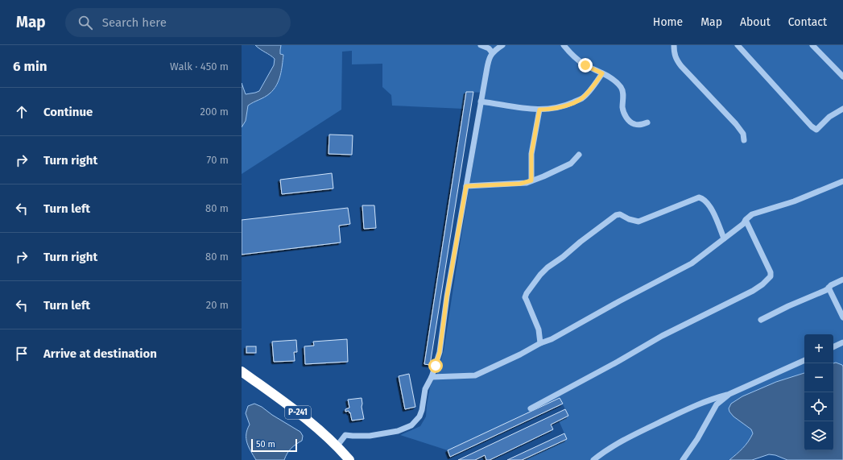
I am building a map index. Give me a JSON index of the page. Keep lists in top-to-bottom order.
{
  "streets": {
    "highway": ["Р-241"]
  },
  "scale_bar": "50 m",
  "page": {
    "header": "Map",
    "search": "Search here",
    "nav": [
      "Home",
      "Map",
      "About",
      "Contact"
    ],
    "heading": ["6 min", "Walk · 450 m"],
    "list": [
      ["Continue", "200 m"],
      ["Turn right", "70 m"],
      ["Turn left", "80 m"],
      ["Turn right", "80 m"],
      ["Turn left", "20 m"],
      "Arrive at destination"
    ],
    "map_buttons": ["+", "−"],
    "scale": "50 m"
  }
}
